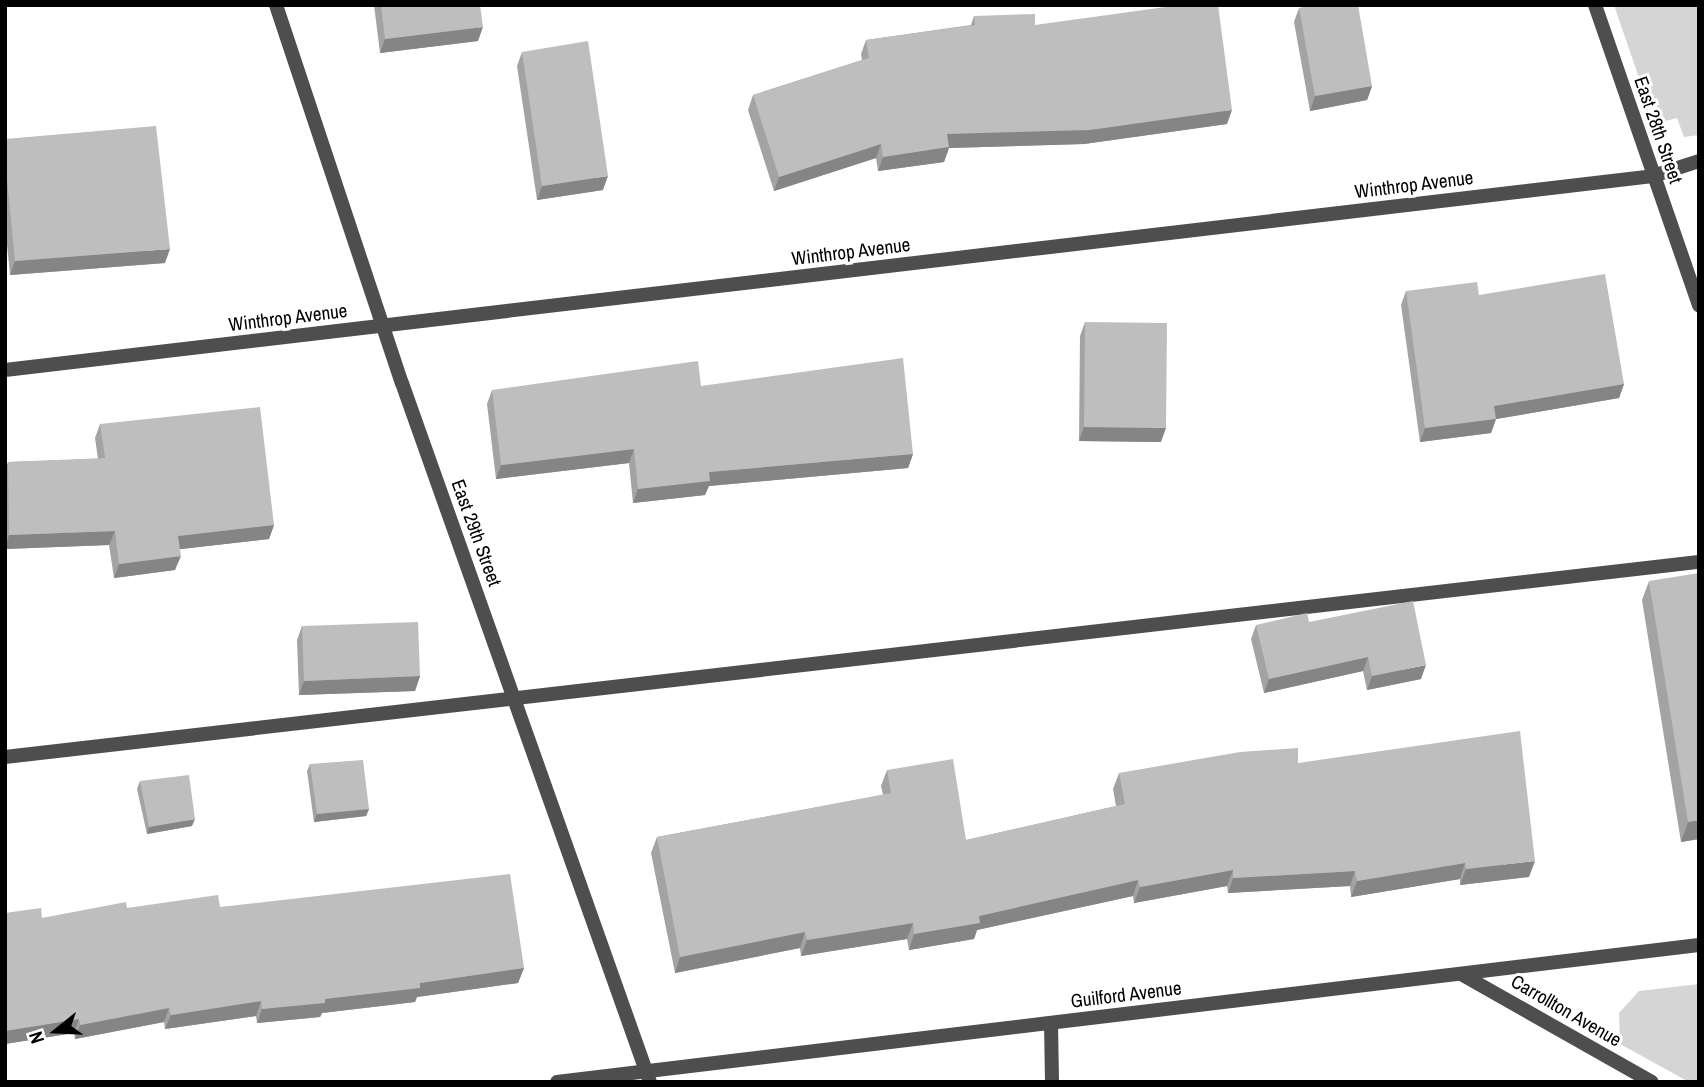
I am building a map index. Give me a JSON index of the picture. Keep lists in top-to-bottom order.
{
  "streets": {
    "street": [
      "East 28th Street",
      "Winthrop Avenue",
      "East 29th Street",
      "Guilford Avenue",
      "Carrollton Avenue"
    ]
  },
  "crossings": [
    ["East 28th Street", "Winthrop Avenue"],
    ["Winthrop Avenue", "East 29th Street"],
    ["East 29th Street", "Guilford Avenue"],
    ["Guilford Avenue", "Carrollton Avenue"]
  ],
  "north": "left"
}
